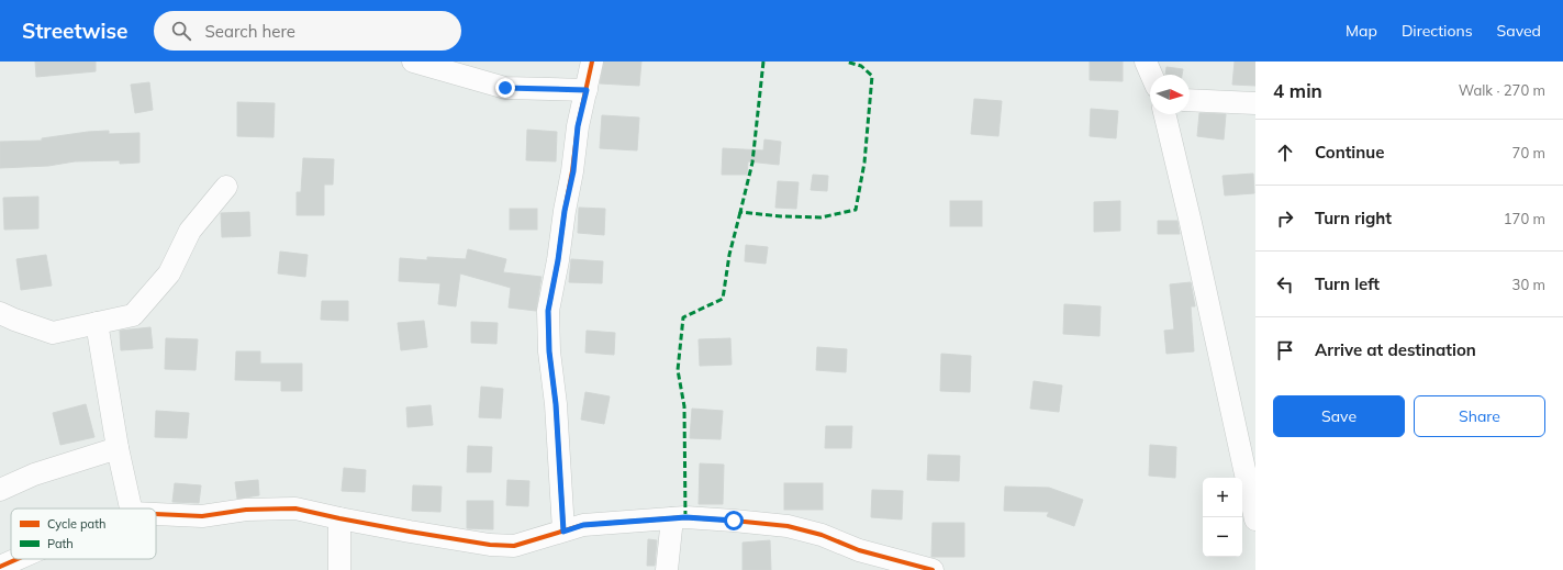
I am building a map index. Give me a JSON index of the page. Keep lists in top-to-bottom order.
{
  "legend": ["Cycle path", "Path"],
  "north": "right",
  "page": {
    "header": "Streetwise",
    "search": "Search here",
    "nav": ["Map", "Directions", "Saved"],
    "heading": ["4 min", "Walk · 270 m"],
    "list": [
      ["Continue", "70 m"],
      ["Turn right", "170 m"],
      ["Turn left", "30 m"],
      "Arrive at destination"
    ],
    "buttons": ["Save", "Share"],
    "map_buttons": ["+", "−"]
  }
}
